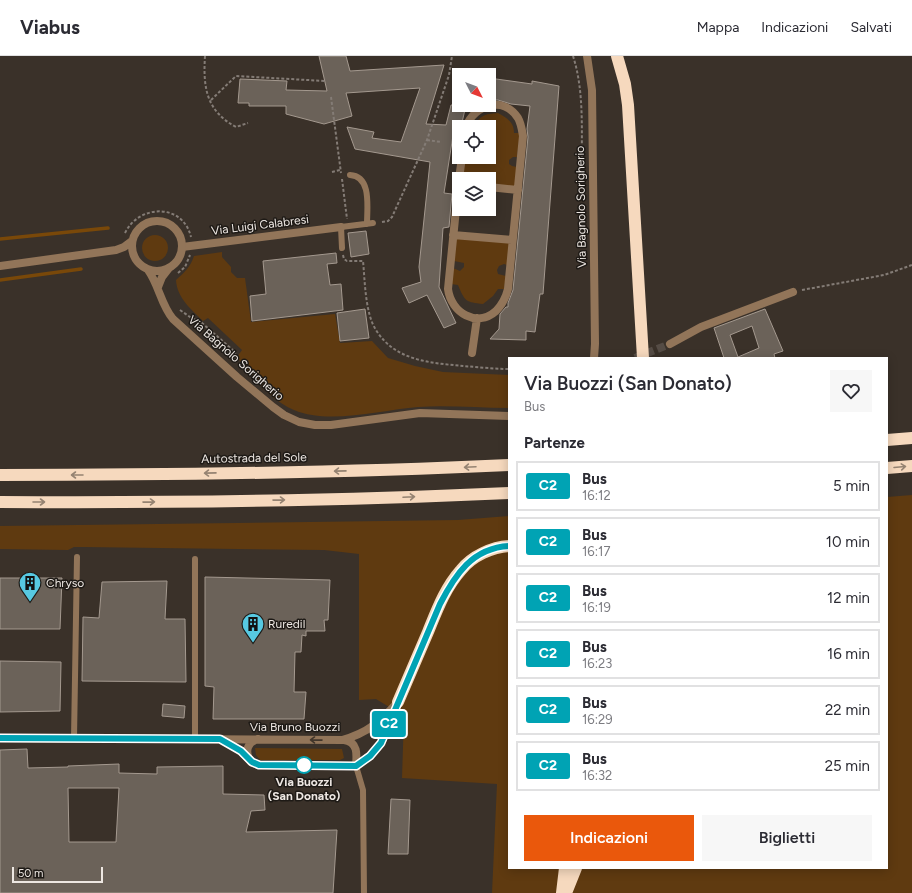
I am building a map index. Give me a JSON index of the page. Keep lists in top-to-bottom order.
{
  "streets": {
    "highway": ["Autostrada del Sole"],
    "street": ["Via Bagnolo Sorigherio", "Via Luigi Calabresi", "Via Bruno Buozzi"]
  },
  "crossings": [
    ["Via Bagnolo Sorigherio", "Via Luigi Calabresi"]
  ],
  "places": {
    "building": ["Chryso", "Ruredil"],
    "other": ["Via Buozzi (San Donato)"]
  },
  "lines": ["bus line C2"],
  "scale_bar": "50 m",
  "north": "bottom right",
  "page": {
    "header": "Viabus",
    "nav": ["Mappa", "Indicazioni", "Salvati"],
    "on_map": "C2",
    "heading": [
      ["Via Buozzi (San Donato)", "Bus"],
      "Partenze"
    ],
    "list": [
      {
        "mark": "C2",
        "name": "Bus",
        "note": "16:12",
        "value": "5 min"
      },
      {
        "mark": "C2",
        "name": "Bus",
        "note": "16:17",
        "value": "10 min"
      },
      {
        "mark": "C2",
        "name": "Bus",
        "note": "16:19",
        "value": "12 min"
      },
      {
        "mark": "C2",
        "name": "Bus",
        "note": "16:23",
        "value": "16 min"
      },
      {
        "mark": "C2",
        "name": "Bus",
        "note": "16:29",
        "value": "22 min"
      },
      {
        "mark": "C2",
        "name": "Bus",
        "note": "16:32",
        "value": "25 min"
      }
    ],
    "buttons": ["Indicazioni", "Biglietti"],
    "scale": "50 m"
  }
}
